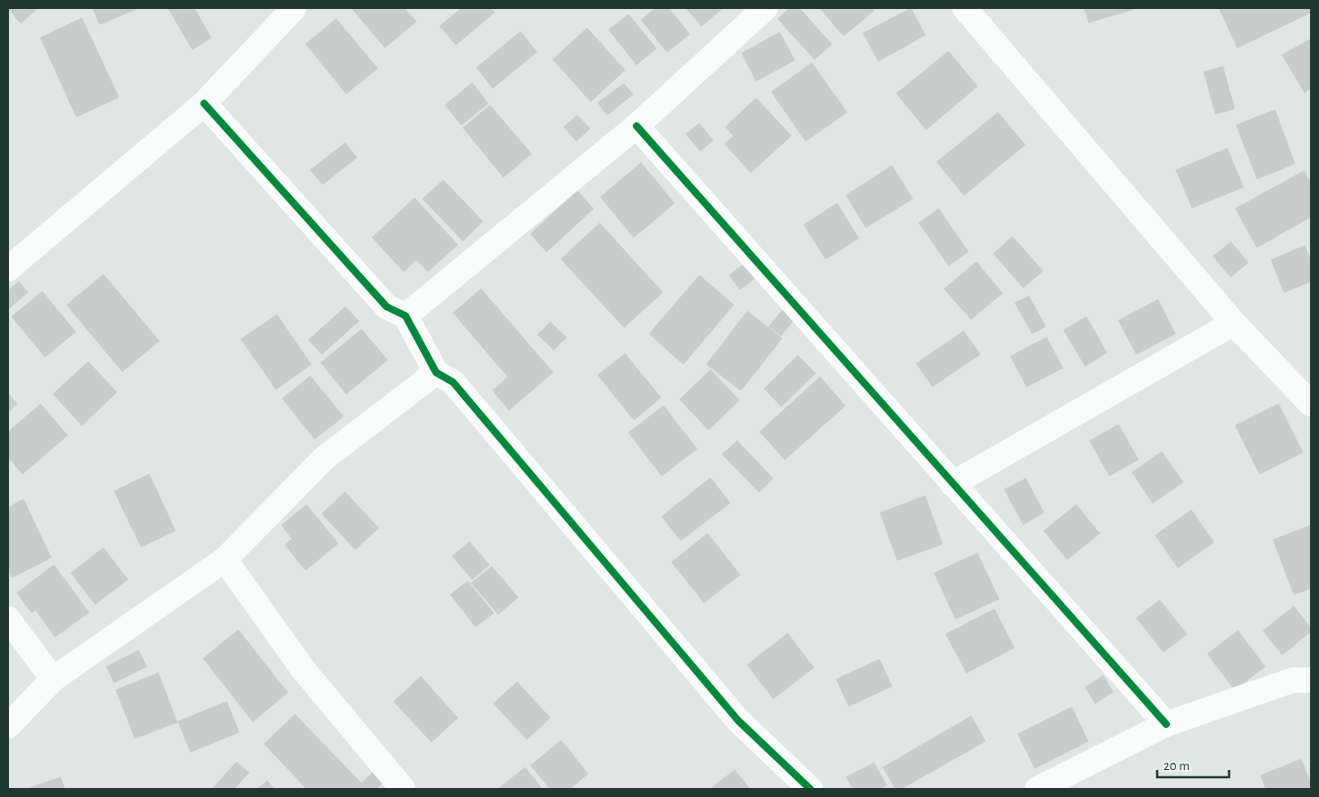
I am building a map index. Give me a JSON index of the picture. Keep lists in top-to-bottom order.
{
  "scale_bar": "20 m"
}
